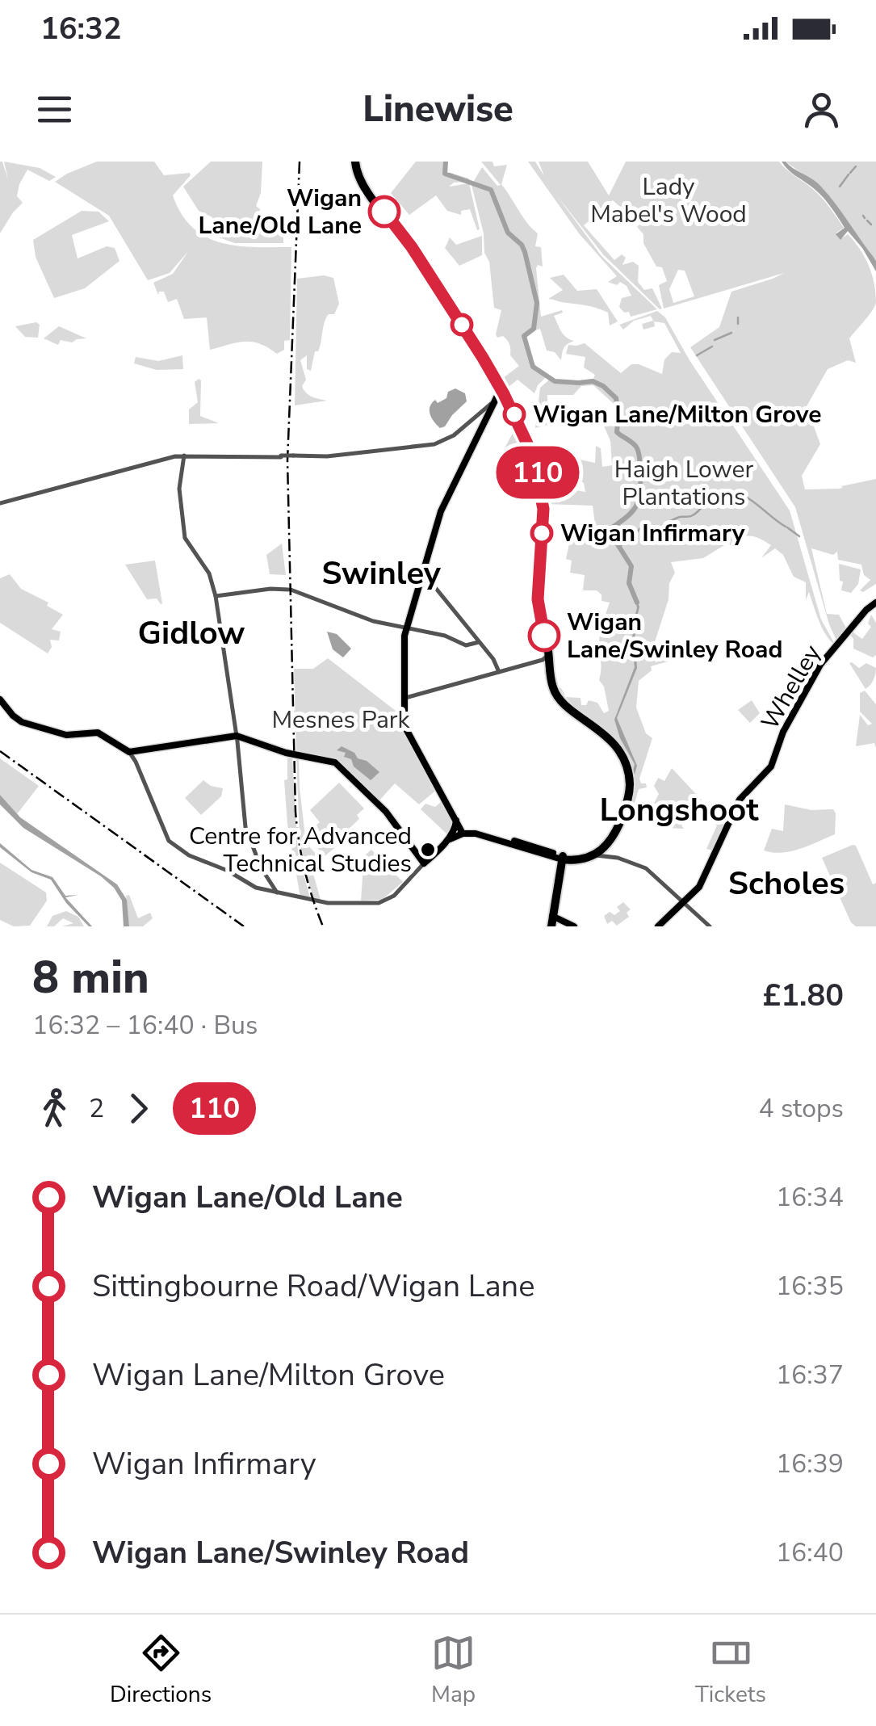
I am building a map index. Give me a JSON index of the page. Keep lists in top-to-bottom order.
{
  "streets": {
    "main road": ["Whelley"]
  },
  "districts": [
    "Swinley",
    "Gidlow",
    "Longshoot",
    "Scholes"
  ],
  "parks": ["Lady Mabel's Wood", "Haigh Lower Plantations", "Mesnes Park"],
  "places": [
    "Wigan Lane/Old Lane",
    "Wigan Lane/Milton Grove",
    "Wigan Infirmary",
    "Wigan Lane/Swinley Road",
    "Centre for Advanced Technical Studies"
  ],
  "lines": ["bus line 110"],
  "page": {
    "status": "16:32",
    "header": "Linewise",
    "on_map": "110",
    "heading": ["8 min", "16:32 – 16:40 · Bus", "£1.80"],
    "legs": ["2", "110", "4 stops"],
    "list": [
      {
        "name": "Wigan Lane/Old Lane",
        "value": "16:34"
      },
      {
        "name": "Sittingbourne Road/Wigan Lane",
        "value": "16:35"
      },
      {
        "name": "Wigan Lane/Milton Grove",
        "value": "16:37"
      },
      {
        "name": "Wigan Infirmary",
        "value": "16:39"
      },
      {
        "name": "Wigan Lane/Swinley Road",
        "value": "16:40"
      }
    ],
    "tabs": ["Directions", "Map", "Tickets"]
  }
}
